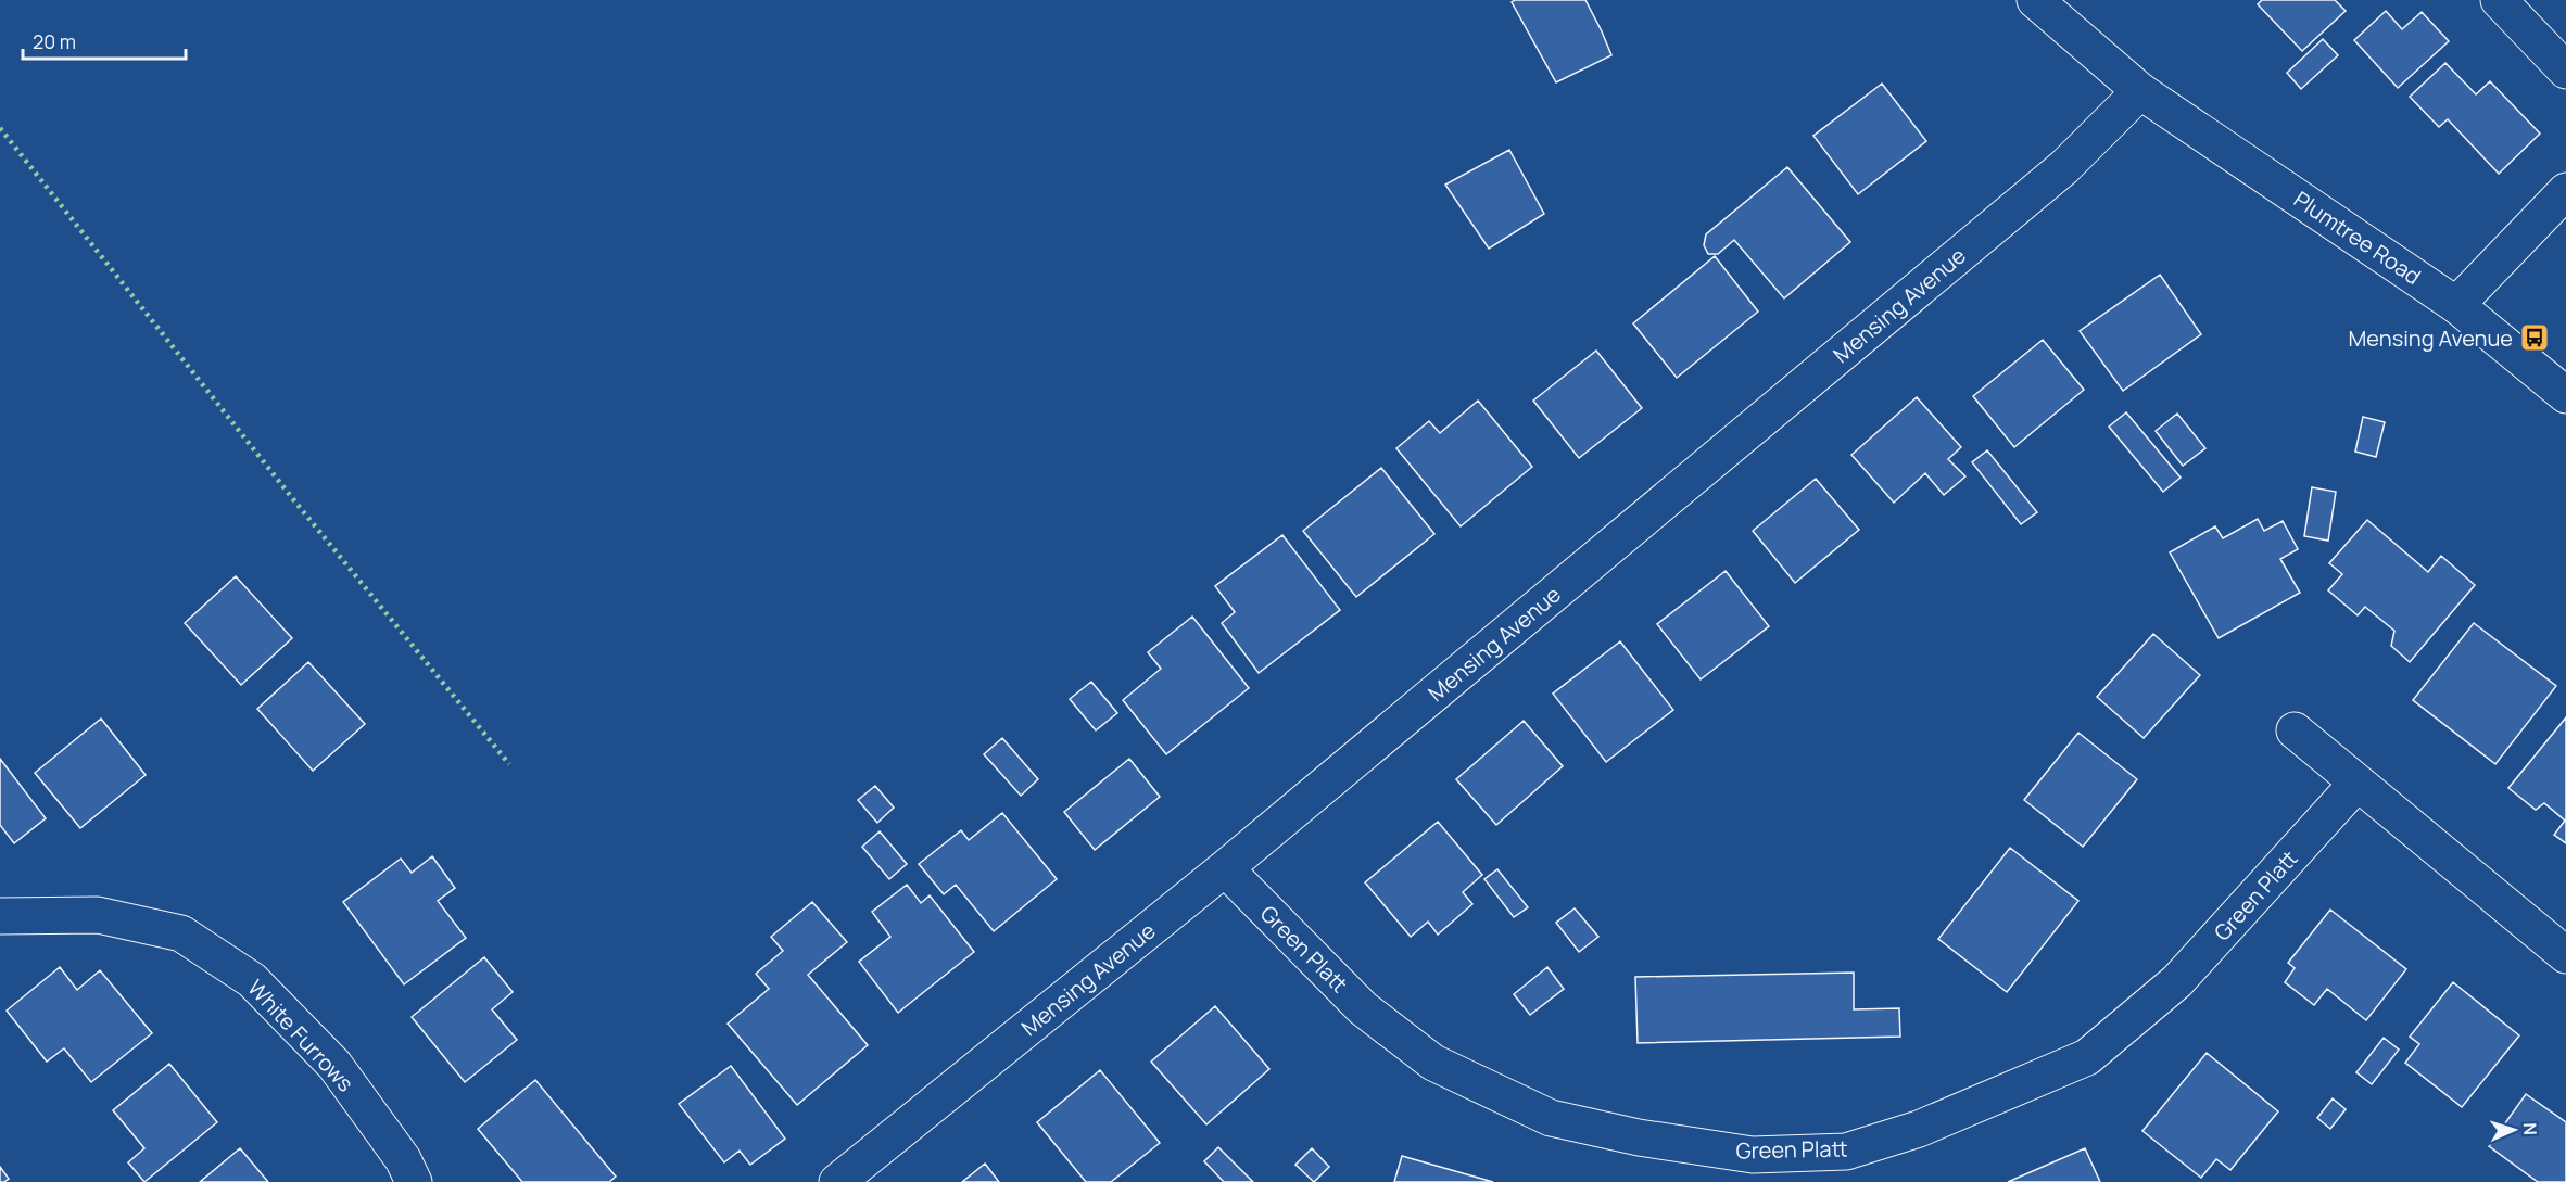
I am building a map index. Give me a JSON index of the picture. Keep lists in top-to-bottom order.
{
  "streets": {
    "street": [
      "Plumtree Road",
      "Mensing Avenue",
      "Green Platt",
      "White Furrows"
    ]
  },
  "crossings": [
    ["Plumtree Road", "Mensing Avenue"],
    ["Mensing Avenue", "Green Platt"]
  ],
  "places": {
    "bus stop": ["Mensing Avenue"]
  },
  "scale_bar": "20 m",
  "north": "right"
}
